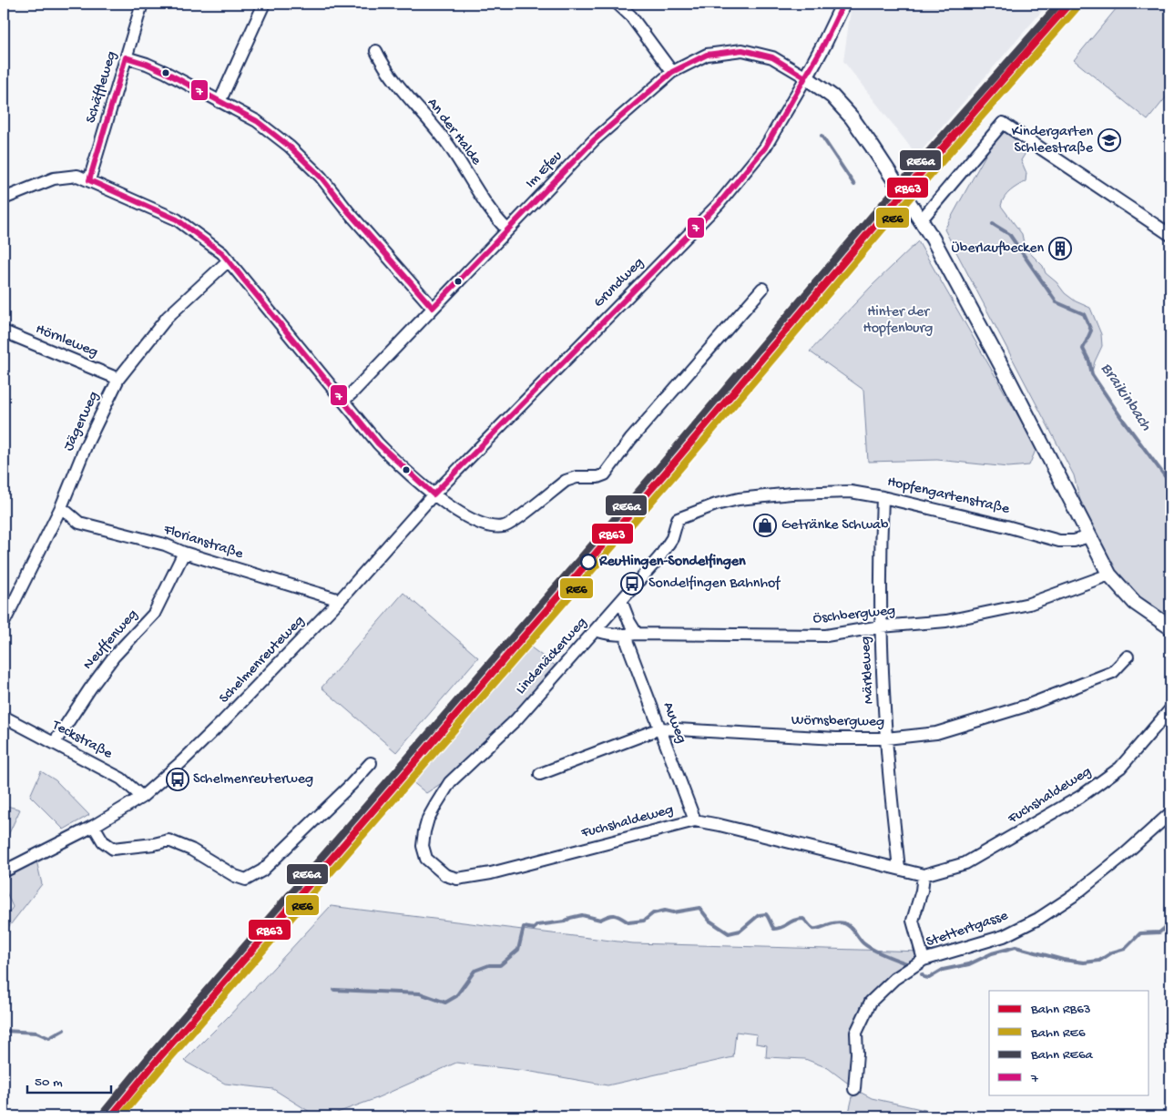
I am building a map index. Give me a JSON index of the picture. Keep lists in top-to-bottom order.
{
  "streets": {
    "street": [
      "Schäffleweg",
      "An der Halde",
      "Im Efeu",
      "Grundweg",
      "Hörnleweg",
      "Jägerweg",
      "Hopfengartenstraße",
      "Florianstraße",
      "Öschbergweg",
      "Neuffenweg",
      "Lindenäckerweg",
      "Schelmenreuteweg",
      "Märkleweg",
      "Wörnsbergweg",
      "Auweg",
      "Teckstraße",
      "Fuchshaldeweg",
      "Stettertgasse"
    ]
  },
  "crossings": [
    ["An der Halde", "Im Efeu"],
    ["Im Efeu", "Grundweg"],
    ["Grundweg", "Schelmenreuteweg"],
    ["Hörnleweg", "Jägerweg"],
    ["Jägerweg", "Florianstraße"],
    ["Hopfengartenstraße", "Lindenäckerweg"],
    ["Hopfengartenstraße", "Märkleweg"],
    ["Florianstraße", "Neuffenweg"],
    ["Florianstraße", "Schelmenreuteweg"],
    ["Öschbergweg", "Lindenäckerweg"],
    ["Öschbergweg", "Märkleweg"],
    ["Öschbergweg", "Auweg"],
    ["Neuffenweg", "Teckstraße"],
    ["Lindenäckerweg", "Auweg"],
    ["Lindenäckerweg", "Fuchshaldeweg"],
    ["Schelmenreuteweg", "Teckstraße"],
    ["Märkleweg", "Wörnsbergweg"],
    ["Märkleweg", "Fuchshaldeweg"],
    ["Wörnsbergweg", "Auweg"],
    ["Auweg", "Fuchshaldeweg"]
  ],
  "water": ["Braikinbach"],
  "parks": ["Hinter der Hopfenburg"],
  "places": {
    "school or university": ["Kindergarten Schleestraße"],
    "building": ["Überlaufbecken"],
    "shop": ["Getränke Schwab"],
    "other": ["Reutlingen-Sondelfingen"],
    "bus stop": ["Sondelfingen Bahnhof", "Schelmenreuterweg"]
  },
  "lines": [
    "rail line RB63",
    "rail line RE6a",
    "transit line 7",
    "rail line RE6"
  ],
  "legend": [
    "Bahn RB63",
    "Bahn RE6",
    "Bahn RE6a",
    "7"
  ],
  "scale_bar": "50 m"
}
